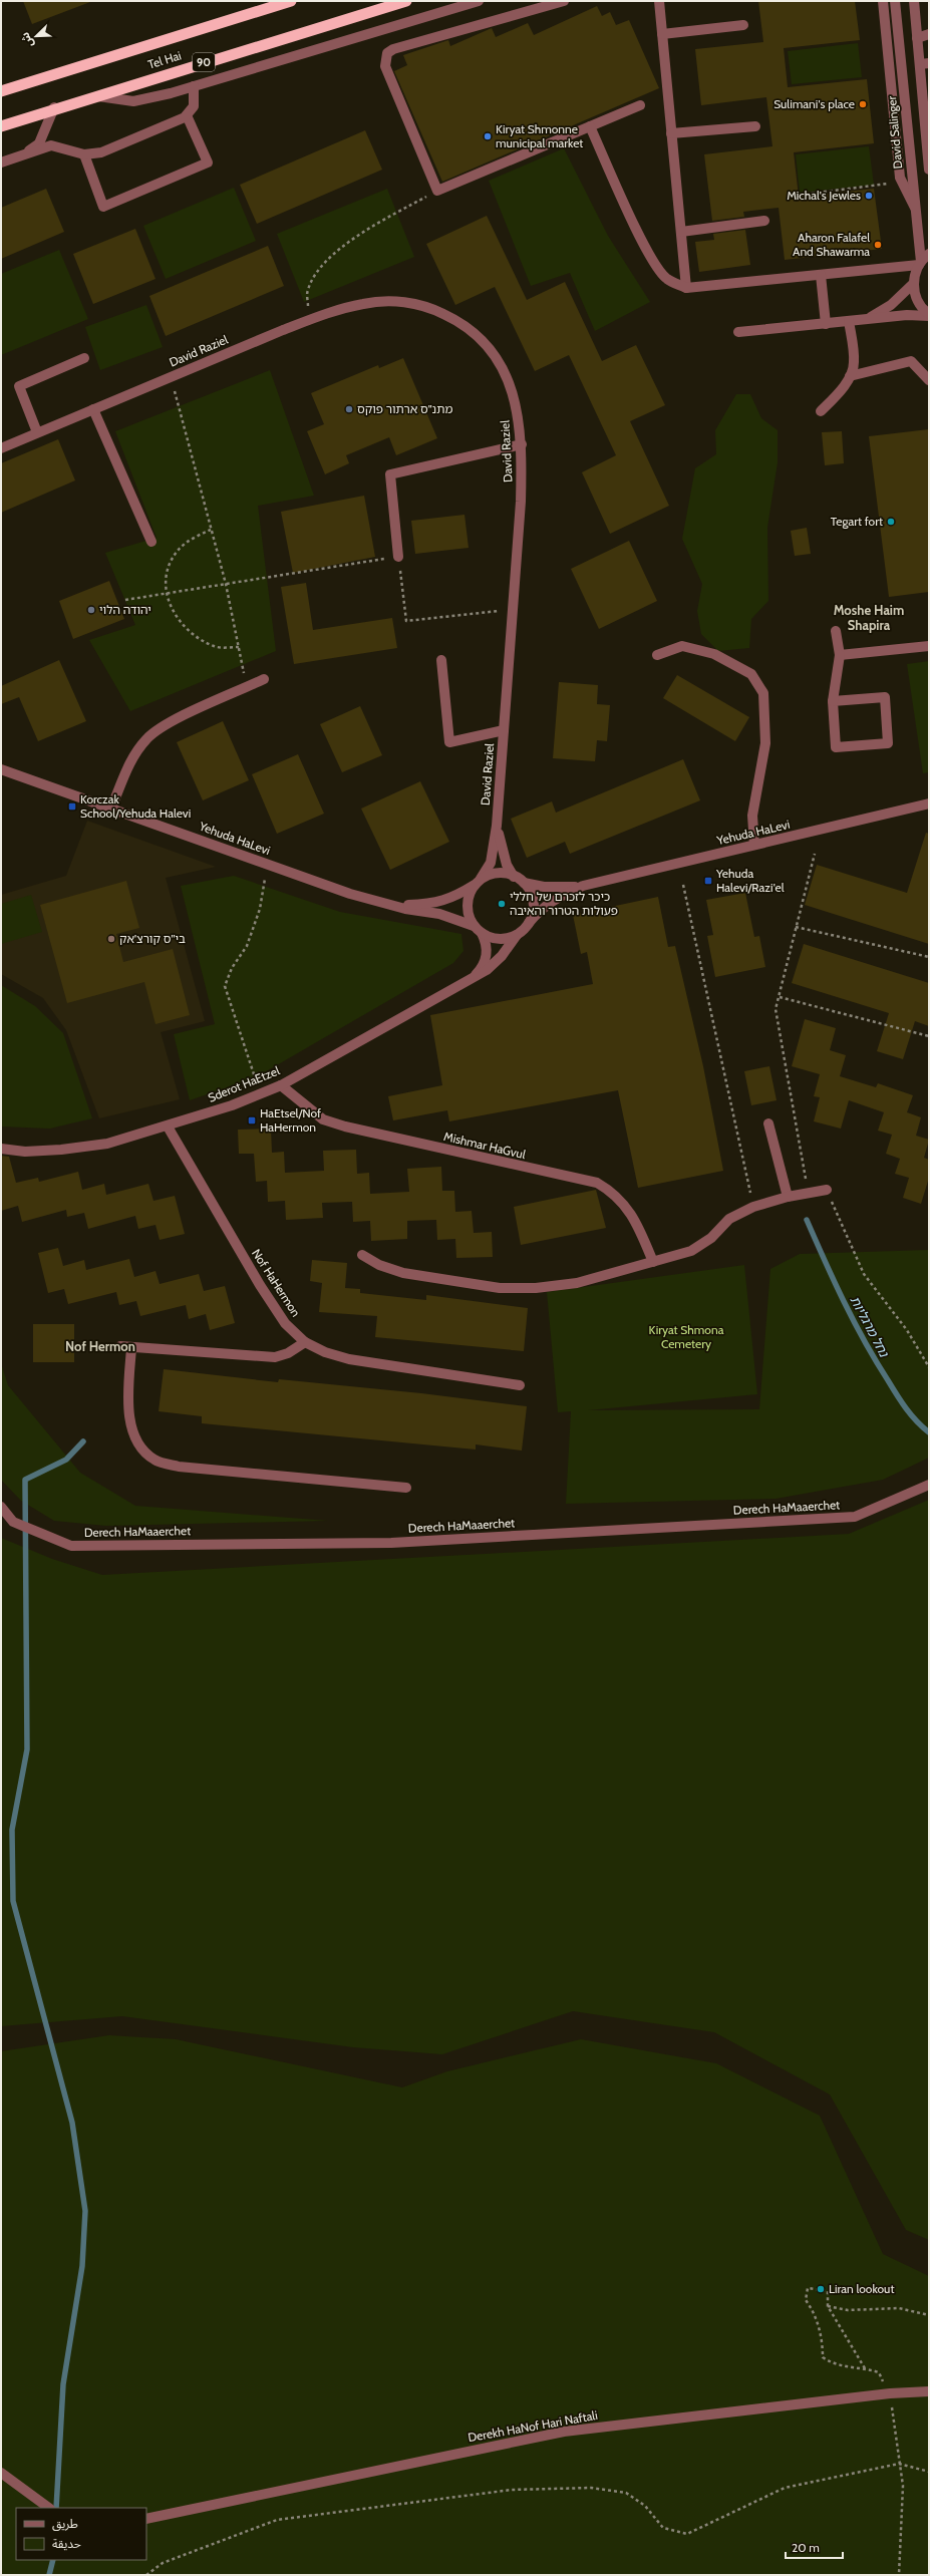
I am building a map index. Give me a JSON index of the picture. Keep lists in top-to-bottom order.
{
  "streets": {
    "highway": ["Tel Hai", "90"],
    "street": [
      "David Salinger",
      "David Raziel",
      "Yehuda HaLevi",
      "Sderot HaEtzel",
      "Mishmar HaGvul",
      "Nof HaHermon",
      "Derech HaMaaerchet",
      "Derekh HaNof Hari Naftali"
    ]
  },
  "crossings": [
    ["David Raziel", "Yehuda HaLevi"],
    ["David Raziel", "Sderot HaEtzel"],
    ["Yehuda HaLevi", "Sderot HaEtzel"],
    ["Sderot HaEtzel", "Mishmar HaGvul"],
    ["Sderot HaEtzel", "Nof HaHermon"]
  ],
  "districts": ["Moshe Haim Shapira", "Nof Hermon"],
  "water": ["נחל מרגליות"],
  "parks": ["Kiryat Shmona Cemetery"],
  "places": {
    "other": [
      "Sulimani's place",
      "Kiryat Shmonne municipal market",
      "Michal's Jewles",
      "Aharon Falafel And Shawarma",
      "מתנ\"ס ארתור פוקס",
      "Tegart fort",
      "יהודה הלוי",
      "כיכר לזכרם של חללי פעולות הטרור והאיבה",
      "בי''ס קורצ'אק",
      "Liran lookout"
    ],
    "transit": ["Korczak School/Yehuda Halevi", "Yehuda Halevi/Razi'el", "HaEtsel/Nof HaHermon"]
  },
  "legend": ["طريق", "حديقة"],
  "scale_bar": "20 m",
  "north": "bottom left"
}
